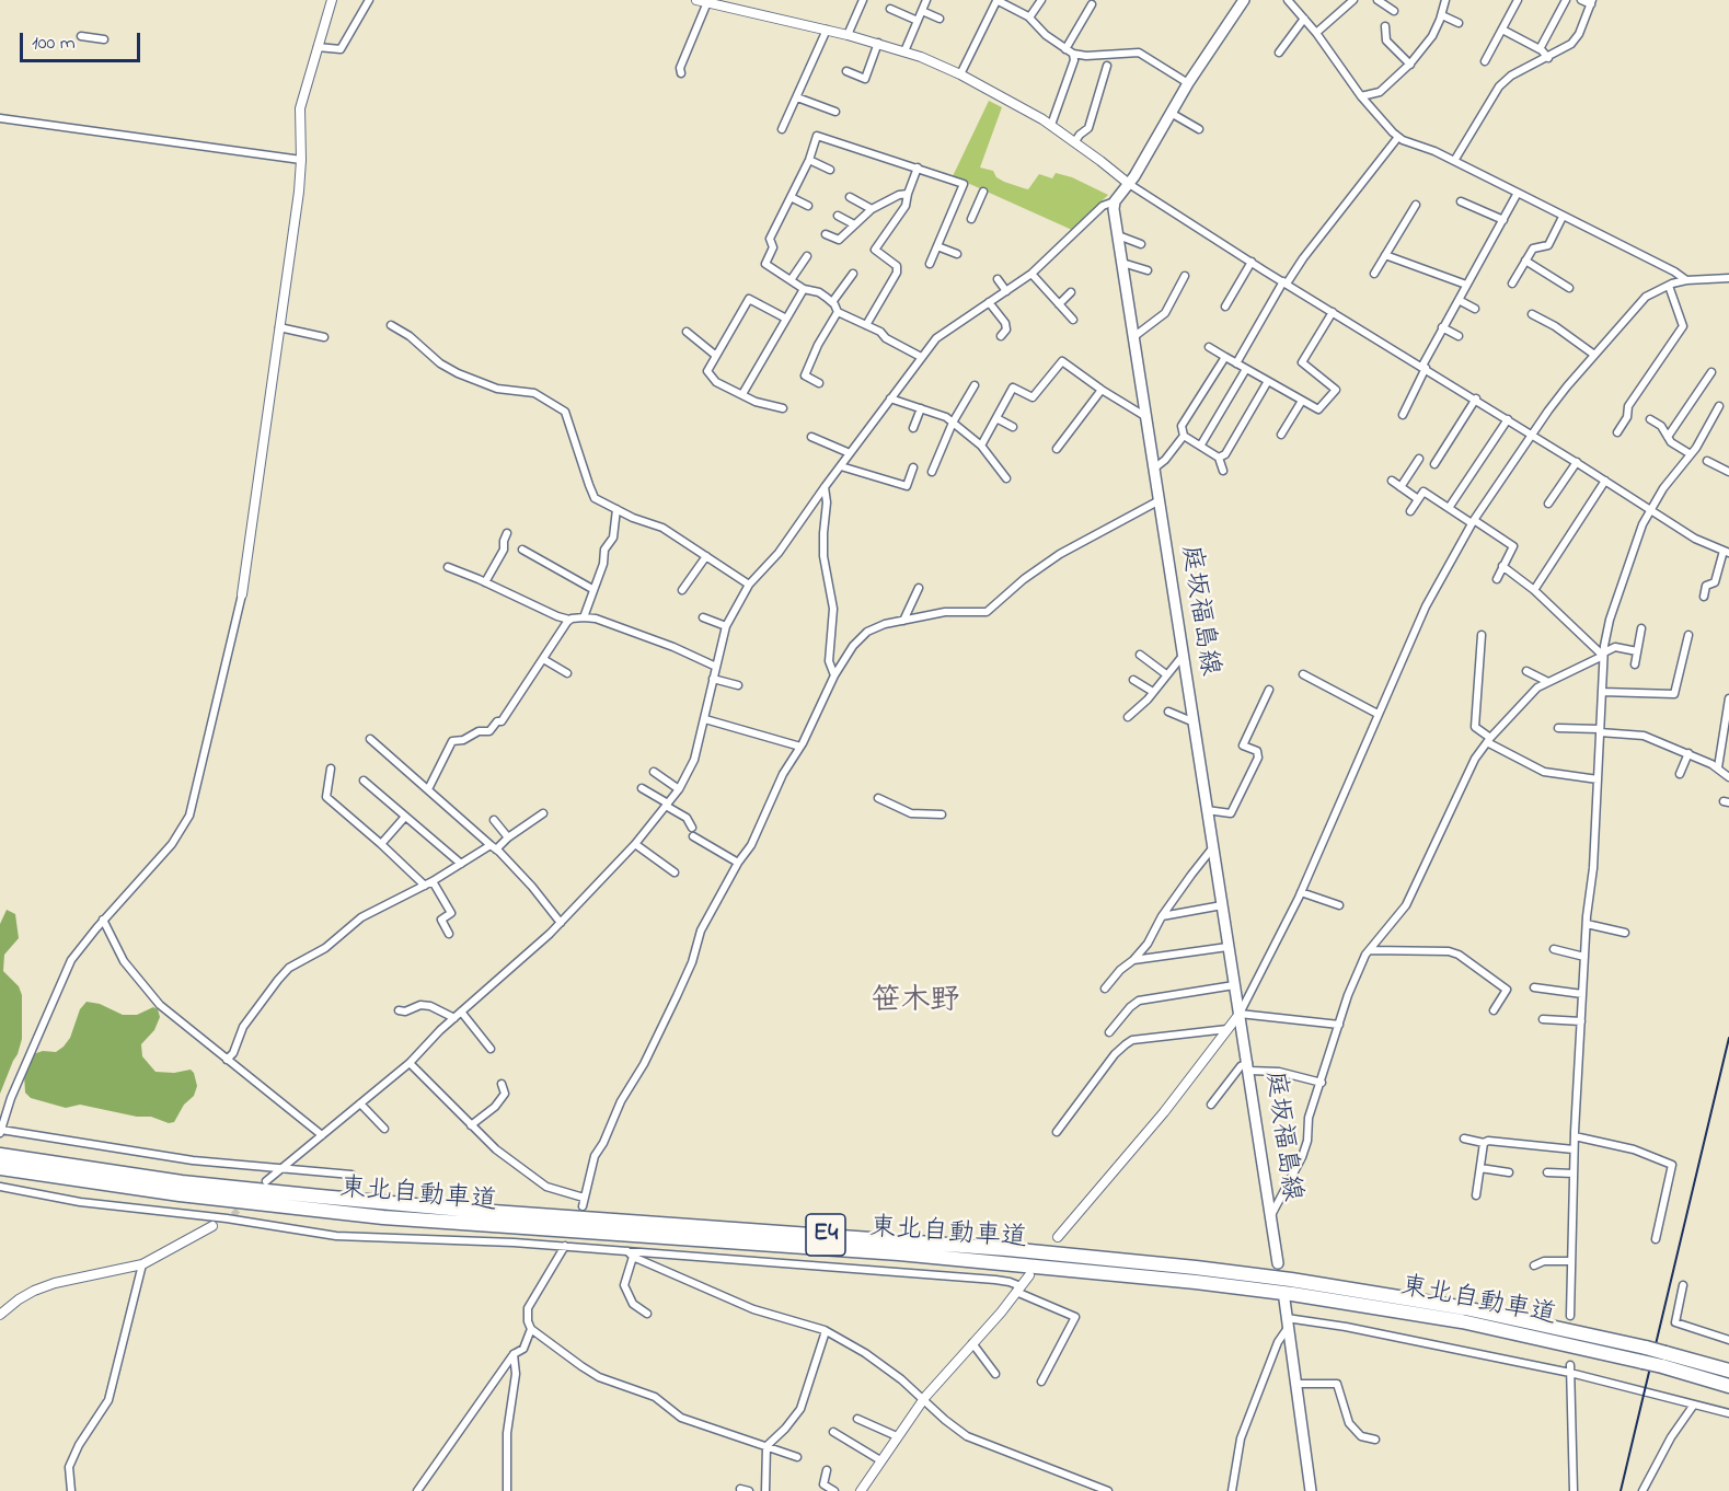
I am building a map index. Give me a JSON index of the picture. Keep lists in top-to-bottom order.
{
  "streets": {
    "highway": ["東北自動車道", "E4"],
    "main road": ["庭坂福島線"]
  },
  "districts": ["笹木野"],
  "scale_bar": "100 m"
}
